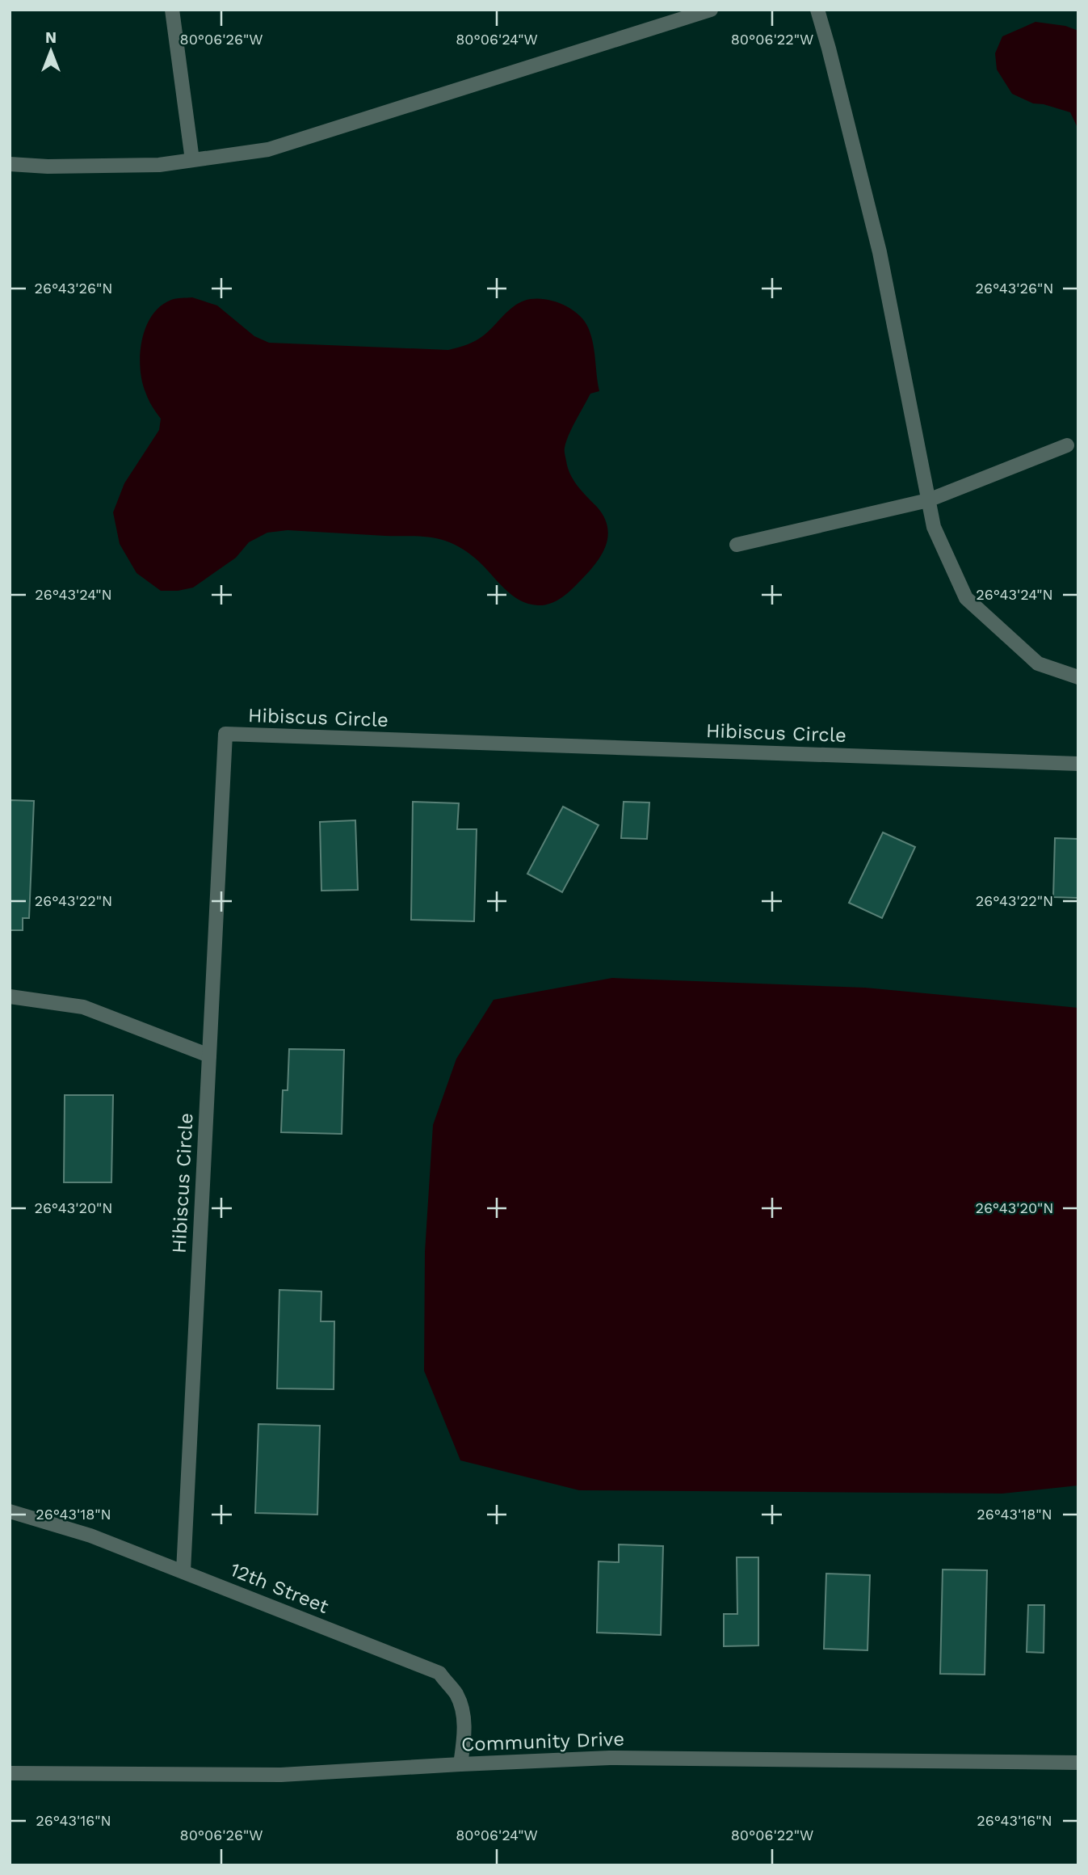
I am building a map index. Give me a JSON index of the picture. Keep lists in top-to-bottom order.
{
  "streets": {
    "street": ["Hibiscus Circle", "12th Street", "Community Drive"]
  },
  "crossings": [
    ["Hibiscus Circle", "12th Street"],
    ["12th Street", "Community Drive"]
  ],
  "north": "top",
  "coordinates": [
    "80°06'26\"W",
    "80°06'24\"W",
    "80°06'22\"W",
    "26°43'26\"N",
    "26°43'24\"N",
    "26°43'22\"N",
    "26°43'20\"N",
    "26°43'18\"N",
    "26°43'16\"N"
  ]
}
